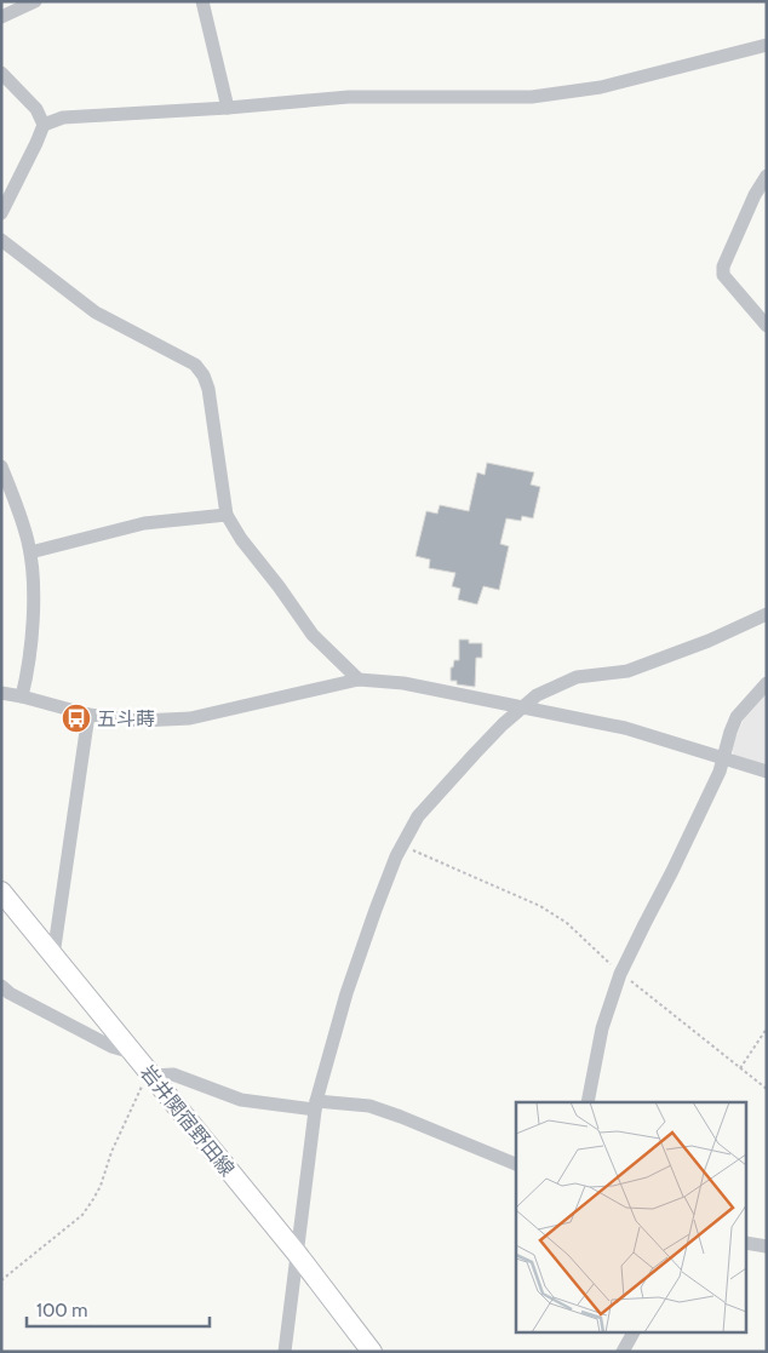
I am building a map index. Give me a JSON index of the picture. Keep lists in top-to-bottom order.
{
  "streets": {
    "main road": ["岩井関宿野田線"]
  },
  "places": {
    "bus stop": ["五斗蒔"]
  },
  "scale_bar": "100 m"
}
